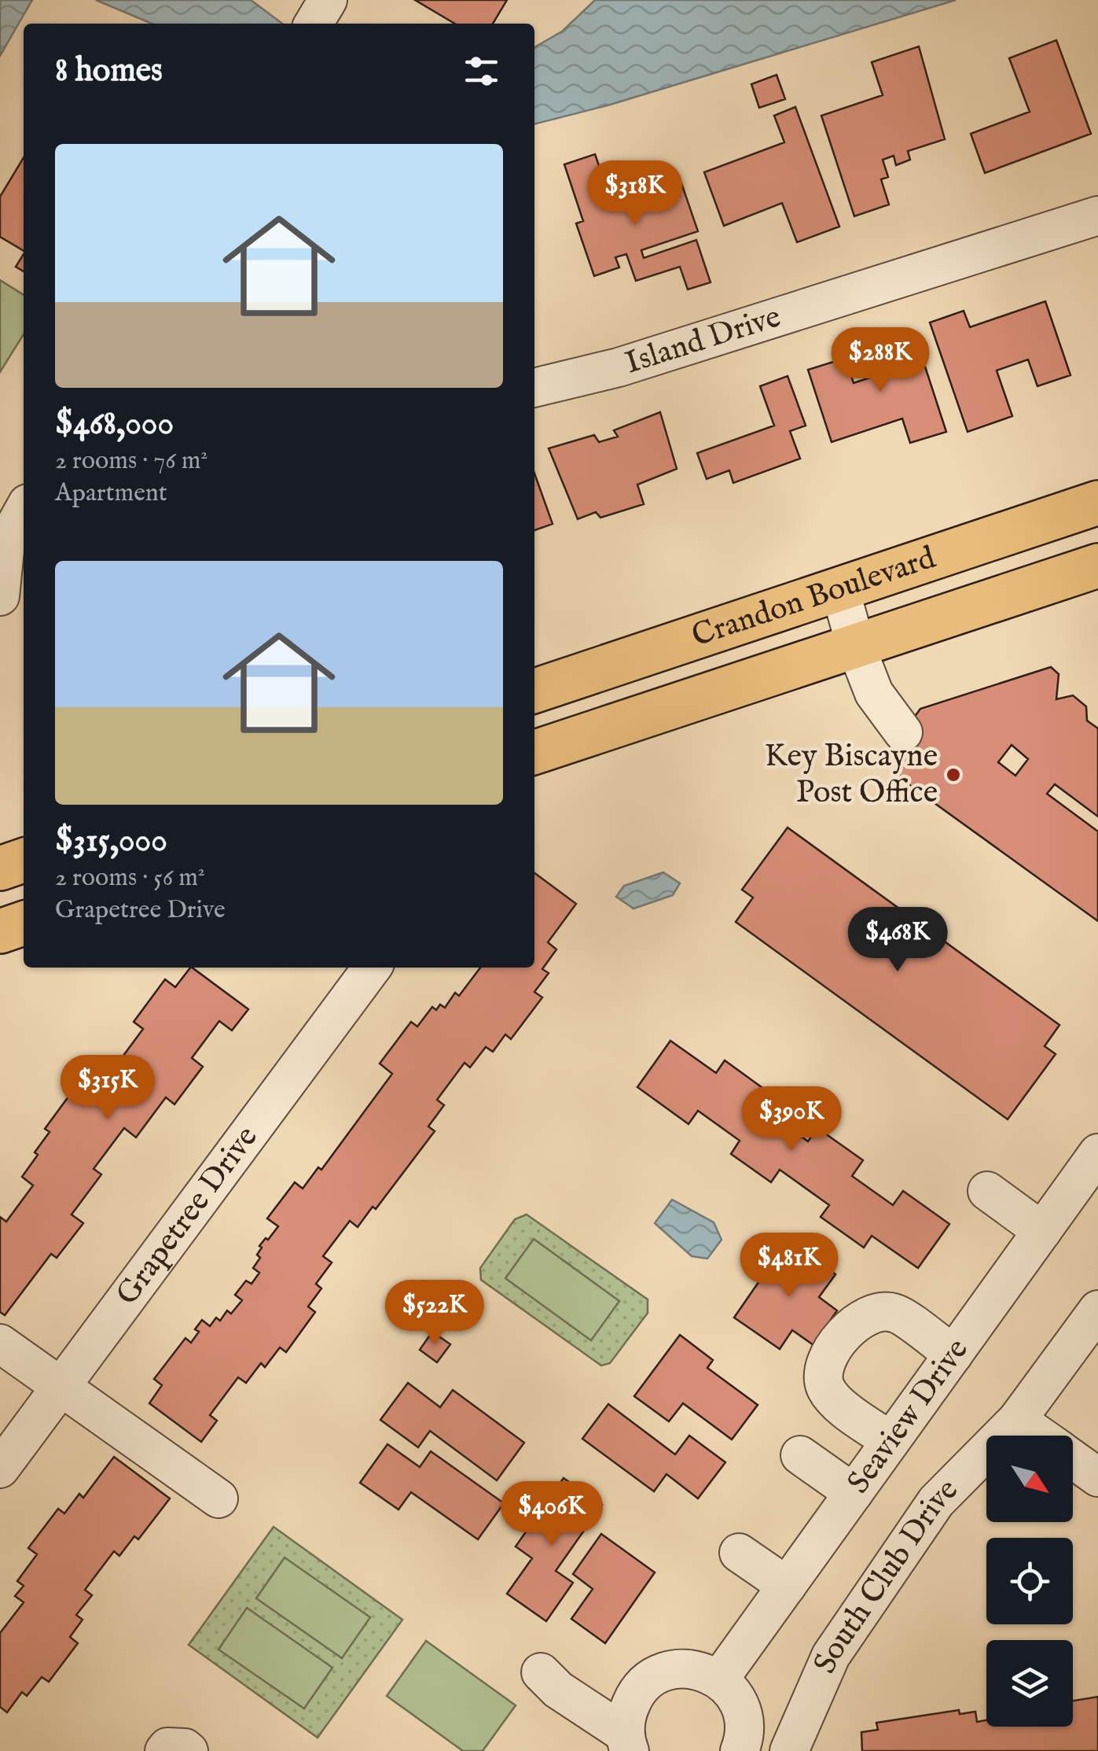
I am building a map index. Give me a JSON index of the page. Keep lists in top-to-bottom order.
{
  "streets": {
    "main road": ["Crandon Boulevard"],
    "street": [
      "Island Drive",
      "Grapetree Drive",
      "Seaview Drive",
      "South Club Drive"
    ]
  },
  "places": ["Key Biscayne Post Office"],
  "north": "bottom right",
  "page": {
    "heading": "8 homes",
    "list": [
      {
        "name": "$468,000",
        "note": "2 rooms · 76 m² · Apartment"
      },
      {
        "name": "$315,000",
        "note": "2 rooms · 56 m² · Grapetree Drive"
      }
    ],
    "price": [
      "$318K",
      "$288K",
      "$468K",
      "$315K",
      "$390K",
      "$481K",
      "$522K",
      "$406K"
    ]
  }
}
